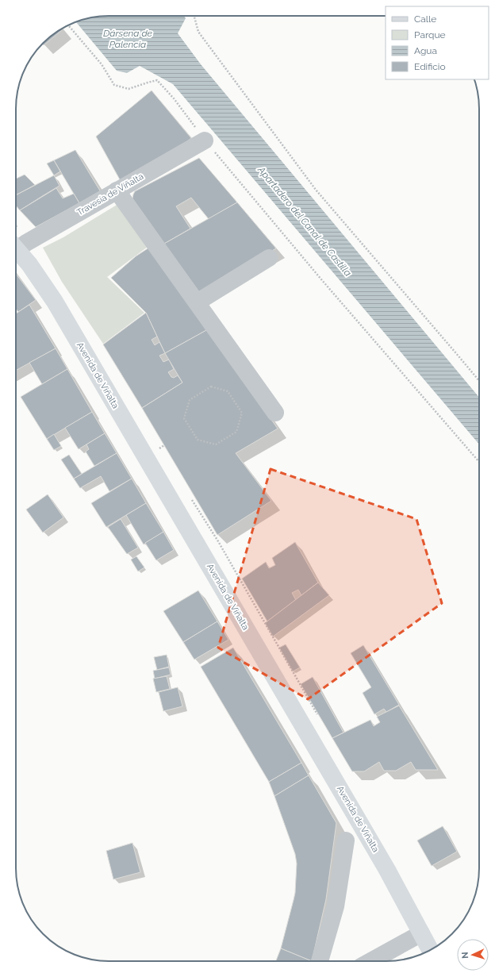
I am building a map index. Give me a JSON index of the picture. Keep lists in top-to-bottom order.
{
  "streets": {
    "main road": ["Avenida de Viñalta"],
    "street": ["Travesía de Viñalta"]
  },
  "water": ["Dársena de Palencia", "Apartadero del Canal de Castilla"],
  "legend": [
    "Calle",
    "Parque",
    "Agua",
    "Edificio"
  ],
  "north": "left"
}
